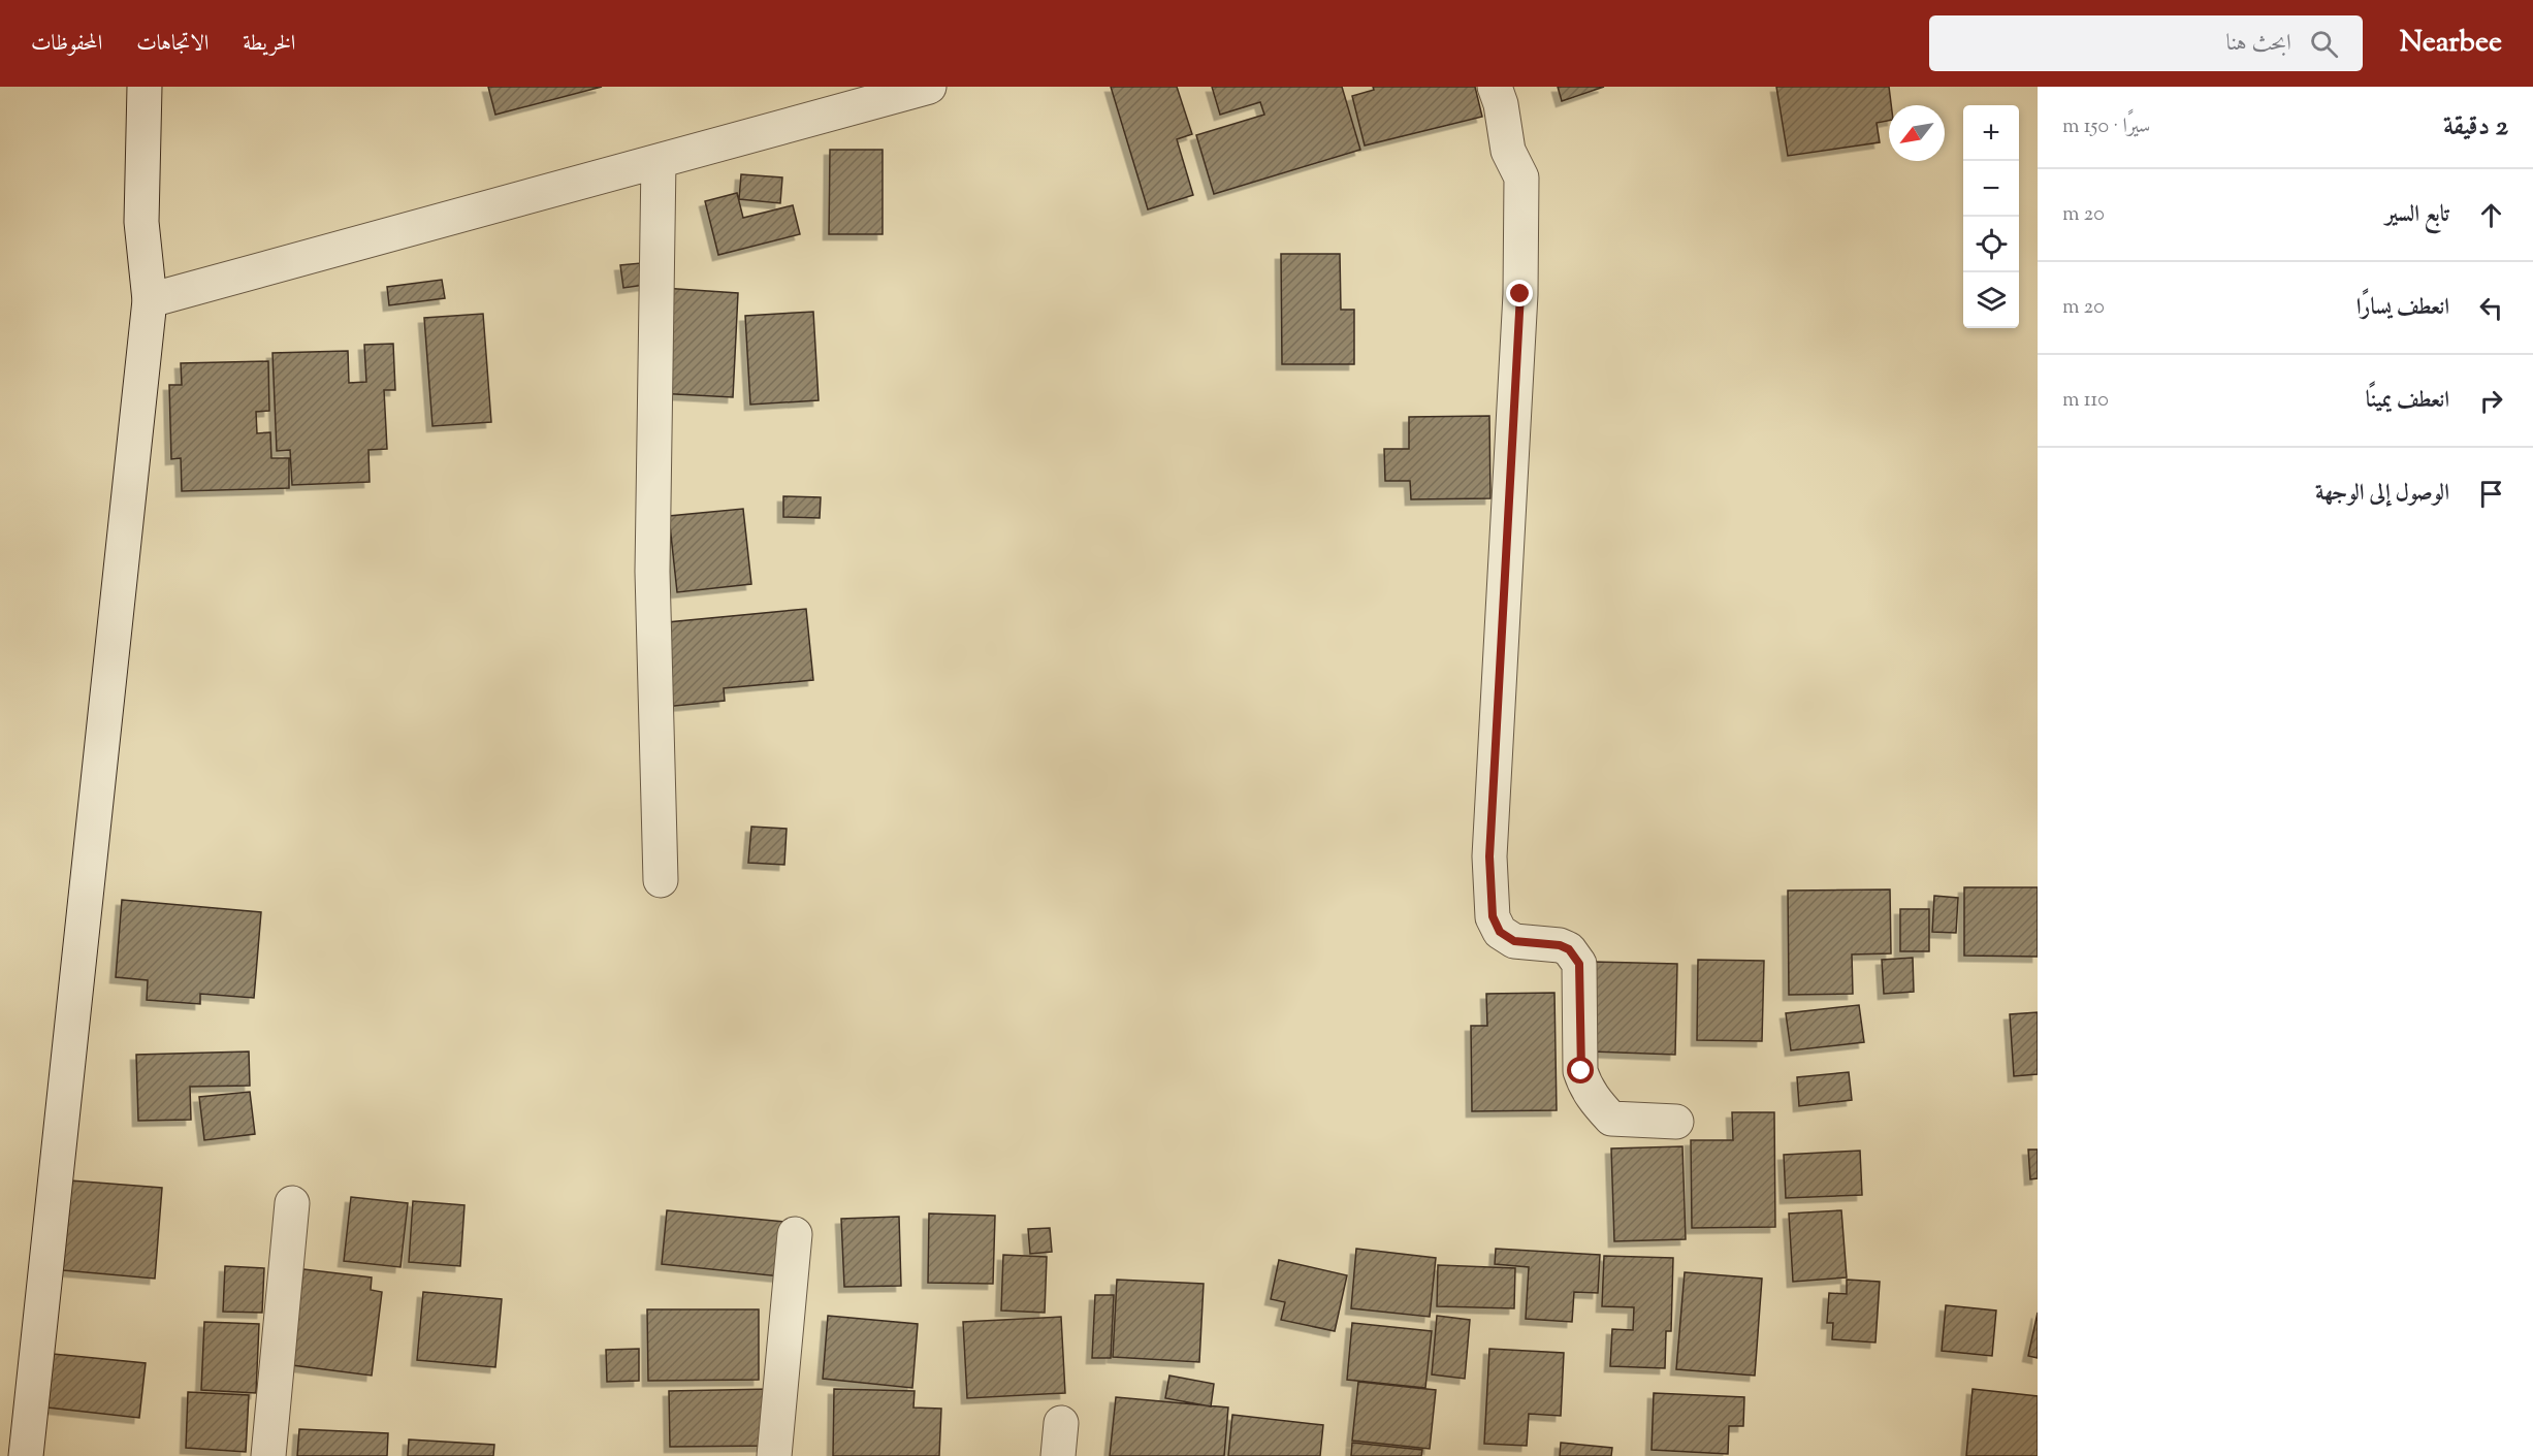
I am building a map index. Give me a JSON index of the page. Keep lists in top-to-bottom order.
{
  "north": "bottom left",
  "page": {
    "header": "Nearbee",
    "search": "ابحث هنا",
    "nav": ["الخريطة", "الاتجاهات", "المحفوظات"],
    "heading": ["2 دقيقة", "سيرًا · 150 m"],
    "map_buttons": ["+", "−"],
    "list": [
      ["تابع السير", "20 m"],
      ["انعطف يسارًا", "20 m"],
      ["انعطف يمينًا", "110 m"],
      "الوصول إلى الوجهة"
    ]
  }
}
